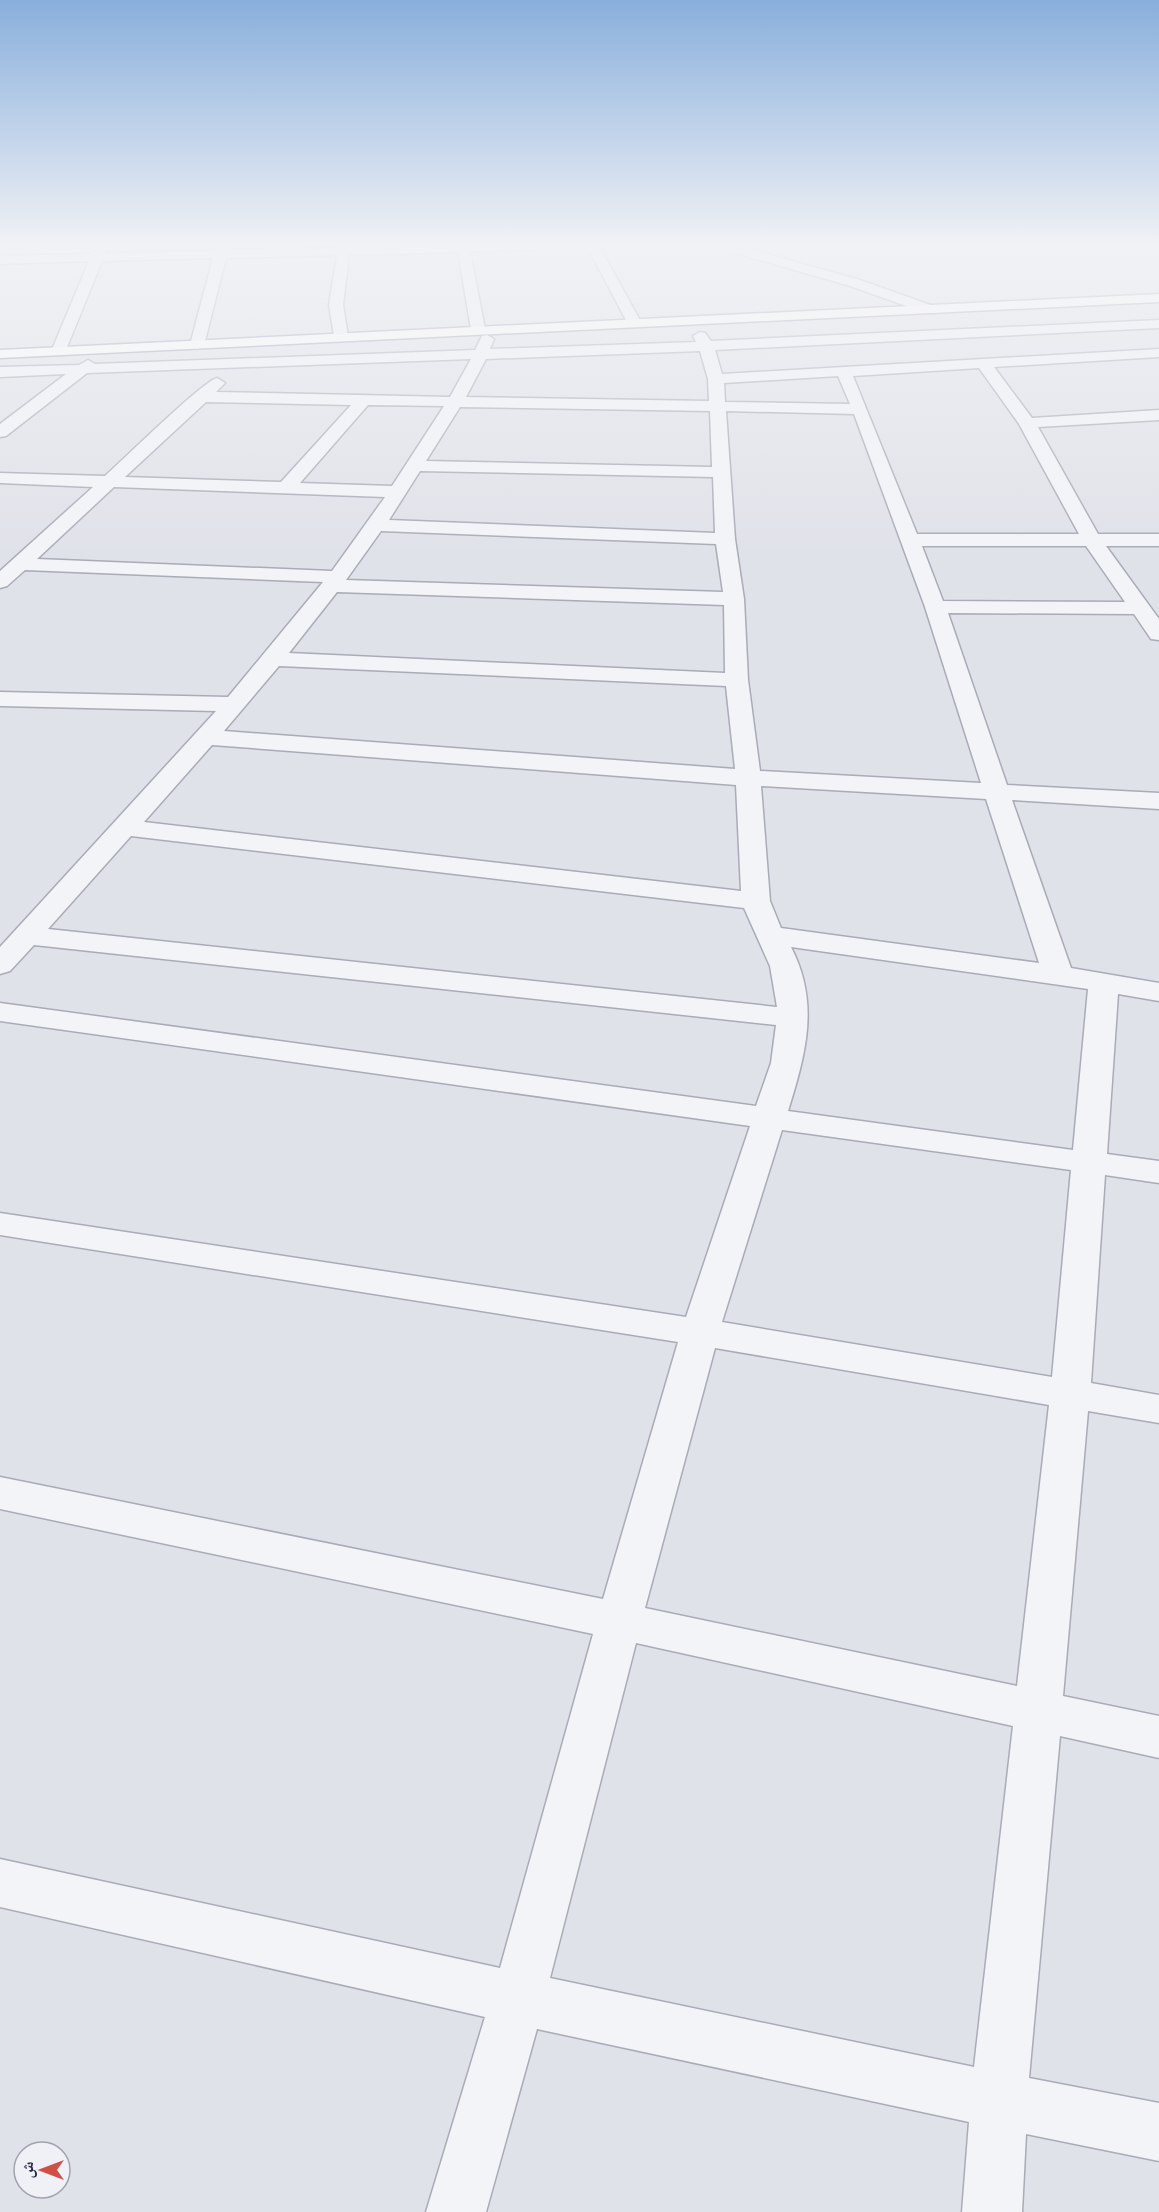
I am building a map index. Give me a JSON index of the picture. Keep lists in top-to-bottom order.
{
  "north": "left"
}
